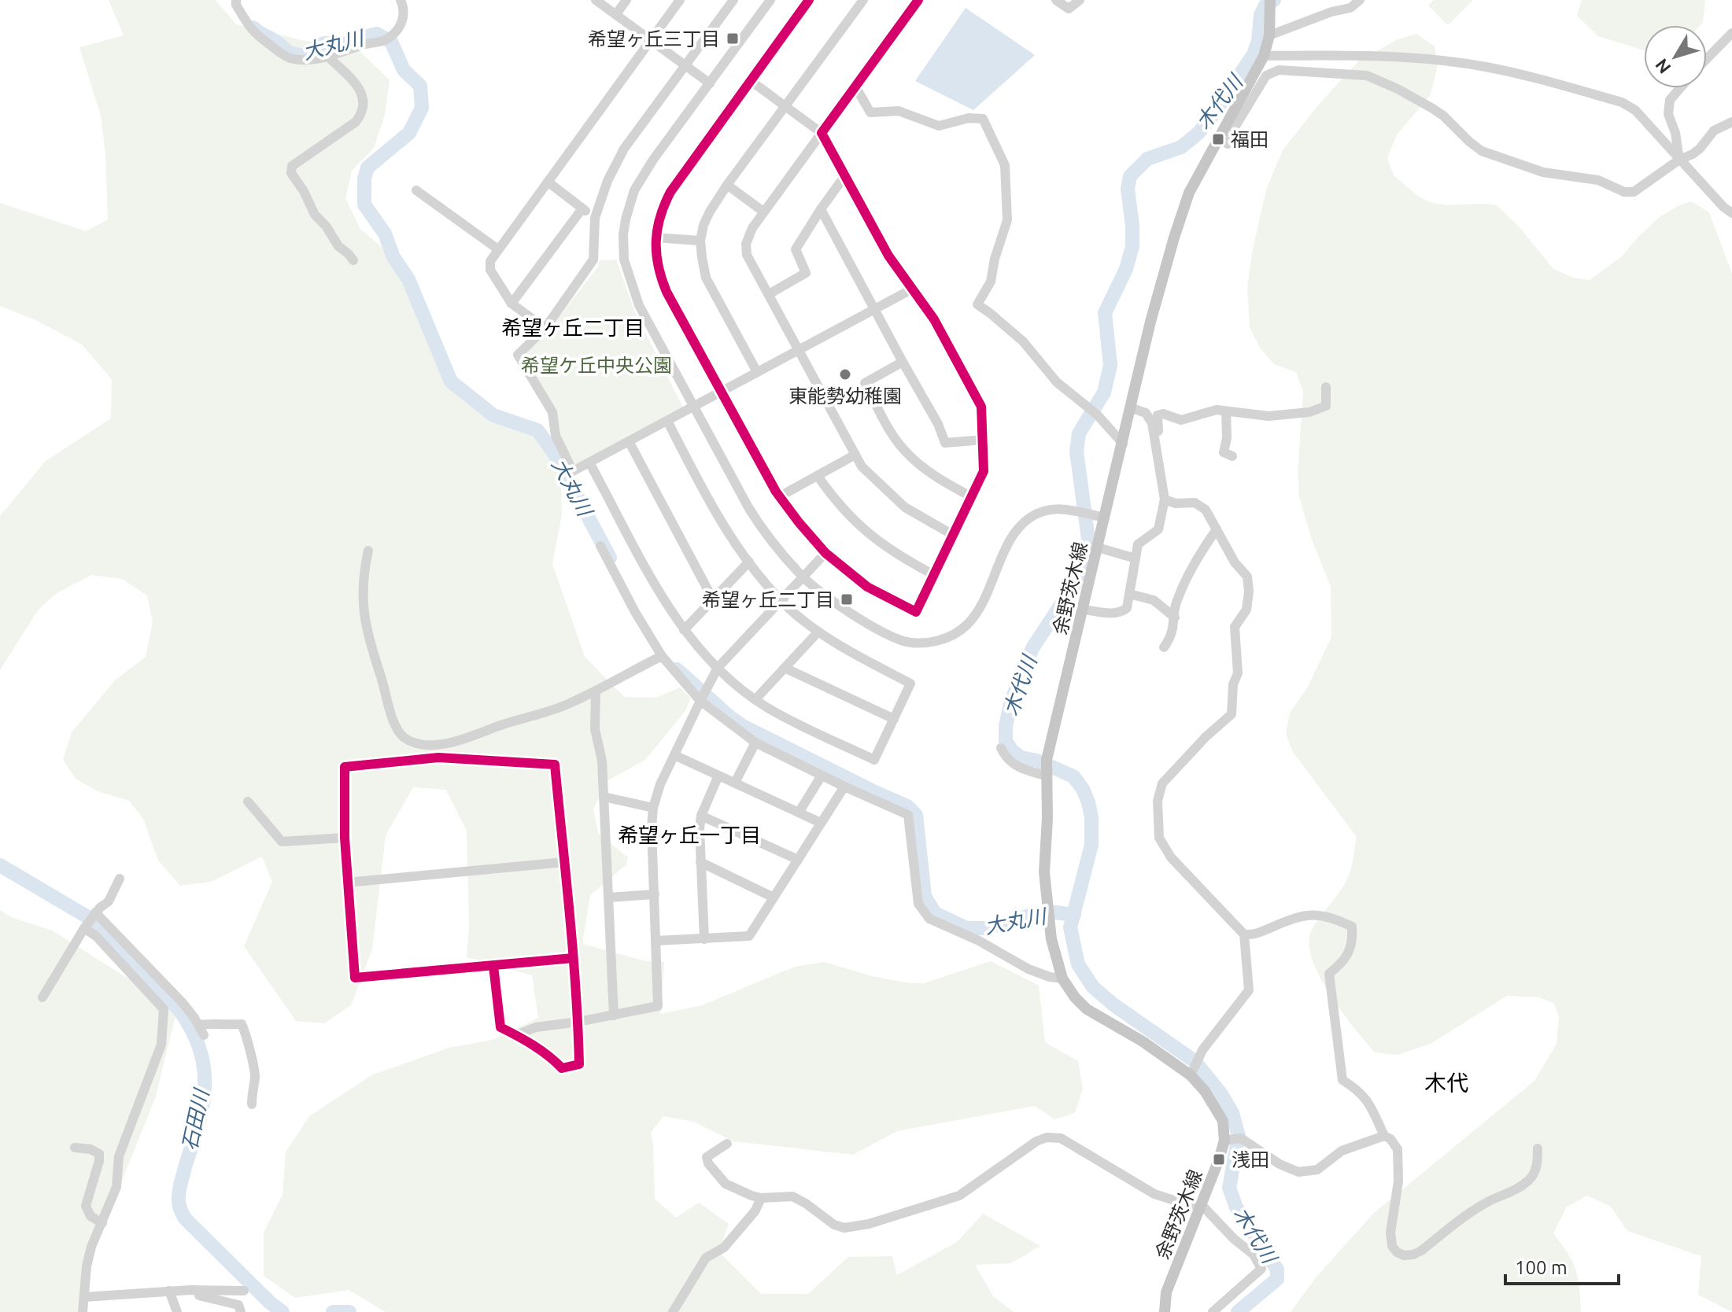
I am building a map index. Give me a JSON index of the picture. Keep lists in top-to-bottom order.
{
  "streets": {
    "main road": ["余野茨木線"]
  },
  "districts": ["希望ヶ丘二丁目", "希望ヶ丘一丁目", "木代"],
  "water": ["大丸川", "木代川", "石田川"],
  "parks": ["希望ケ丘中央公園"],
  "places": {
    "transit": [
      "希望ヶ丘三丁目",
      "福田",
      "希望ヶ丘二丁目",
      "浅田"
    ],
    "other": ["東能勢幼稚園"]
  },
  "scale_bar": "100 m",
  "north": "bottom left"
}
